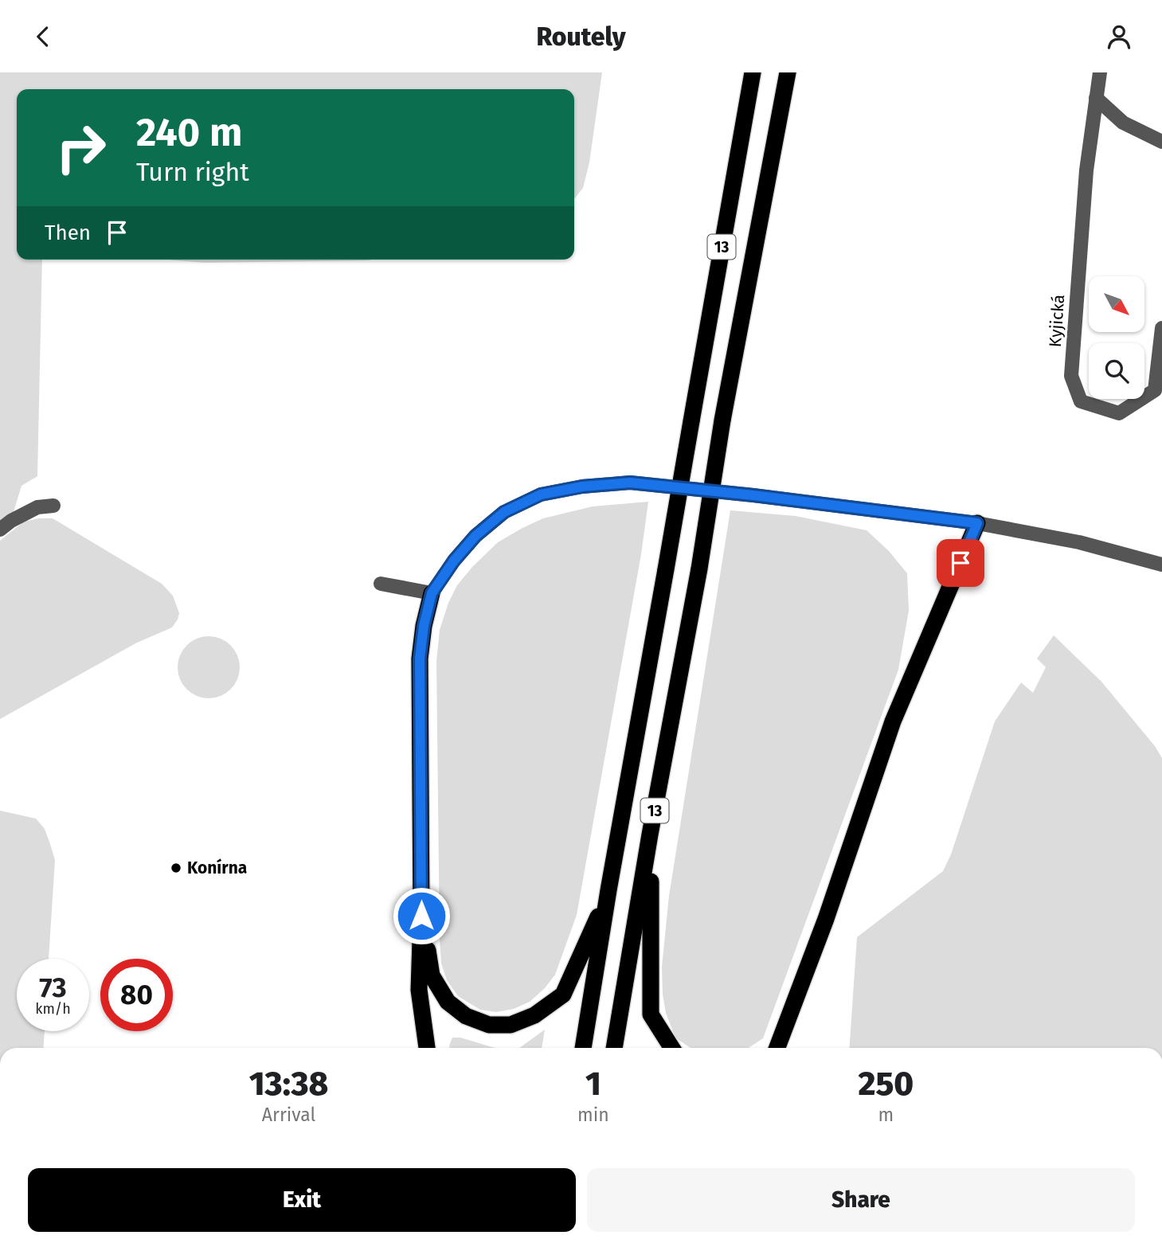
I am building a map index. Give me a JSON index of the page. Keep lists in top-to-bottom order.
{
  "streets": {
    "highway": ["13"],
    "street": ["Kyjická"]
  },
  "places": ["Konírna"],
  "north": "bottom right",
  "page": {
    "header": "Routely",
    "turn": ["240 m", "Turn right"],
    "then": "Then",
    "speed": "73 km/h",
    "limit": "80",
    "eta": [
      "13:38",
      "Arrival",
      "1",
      "min",
      "250",
      "m"
    ],
    "buttons": ["Exit", "Share"]
  }
}
